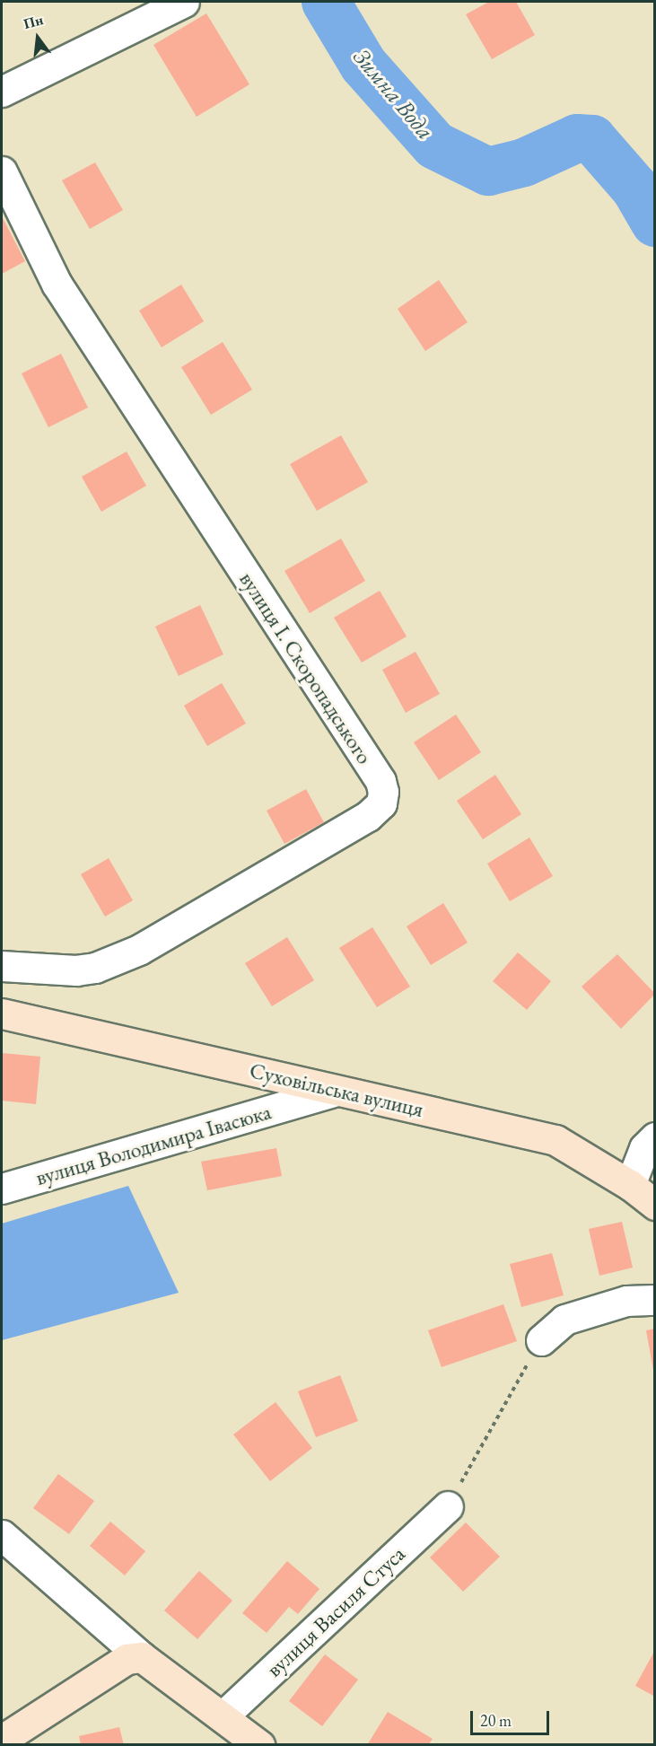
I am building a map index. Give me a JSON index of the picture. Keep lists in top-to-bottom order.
{
  "streets": {
    "street": [
      "вулиця І. Скоропадського",
      "Суховільська вулиця",
      "вулиця Володимира Івасюка",
      "вулиця Василя Стуса"
    ]
  },
  "crossings": [
    ["Суховільська вулиця", "вулиця Володимира Івасюка"]
  ],
  "water": ["Зимна Вода"],
  "scale_bar": "20 m",
  "north": "top"
}
